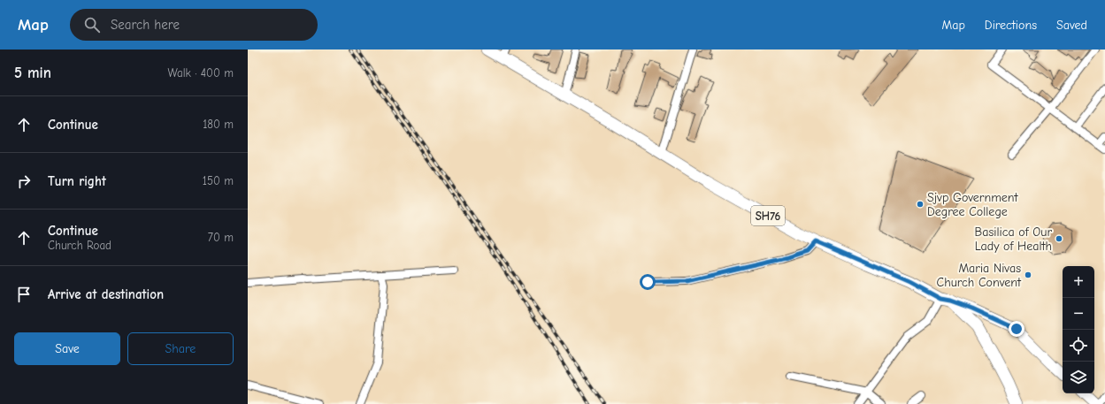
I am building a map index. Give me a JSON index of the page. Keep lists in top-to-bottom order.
{
  "streets": {
    "main road": ["SH76"]
  },
  "places": ["Sjvp Government Degree College", "Basilica of Our Lady of Health", "Maria Nivas Church Convent"],
  "page": {
    "header": "Map",
    "search": "Search here",
    "nav": ["Map", "Directions", "Saved"],
    "heading": ["5 min", "Walk · 400 m"],
    "list": [
      ["Continue", "180 m"],
      ["Turn right", "150 m"],
      ["Continue", "Church Road", "70 m"],
      "Arrive at destination"
    ],
    "map_buttons": ["+", "−"],
    "buttons": ["Save", "Share"]
  }
}
